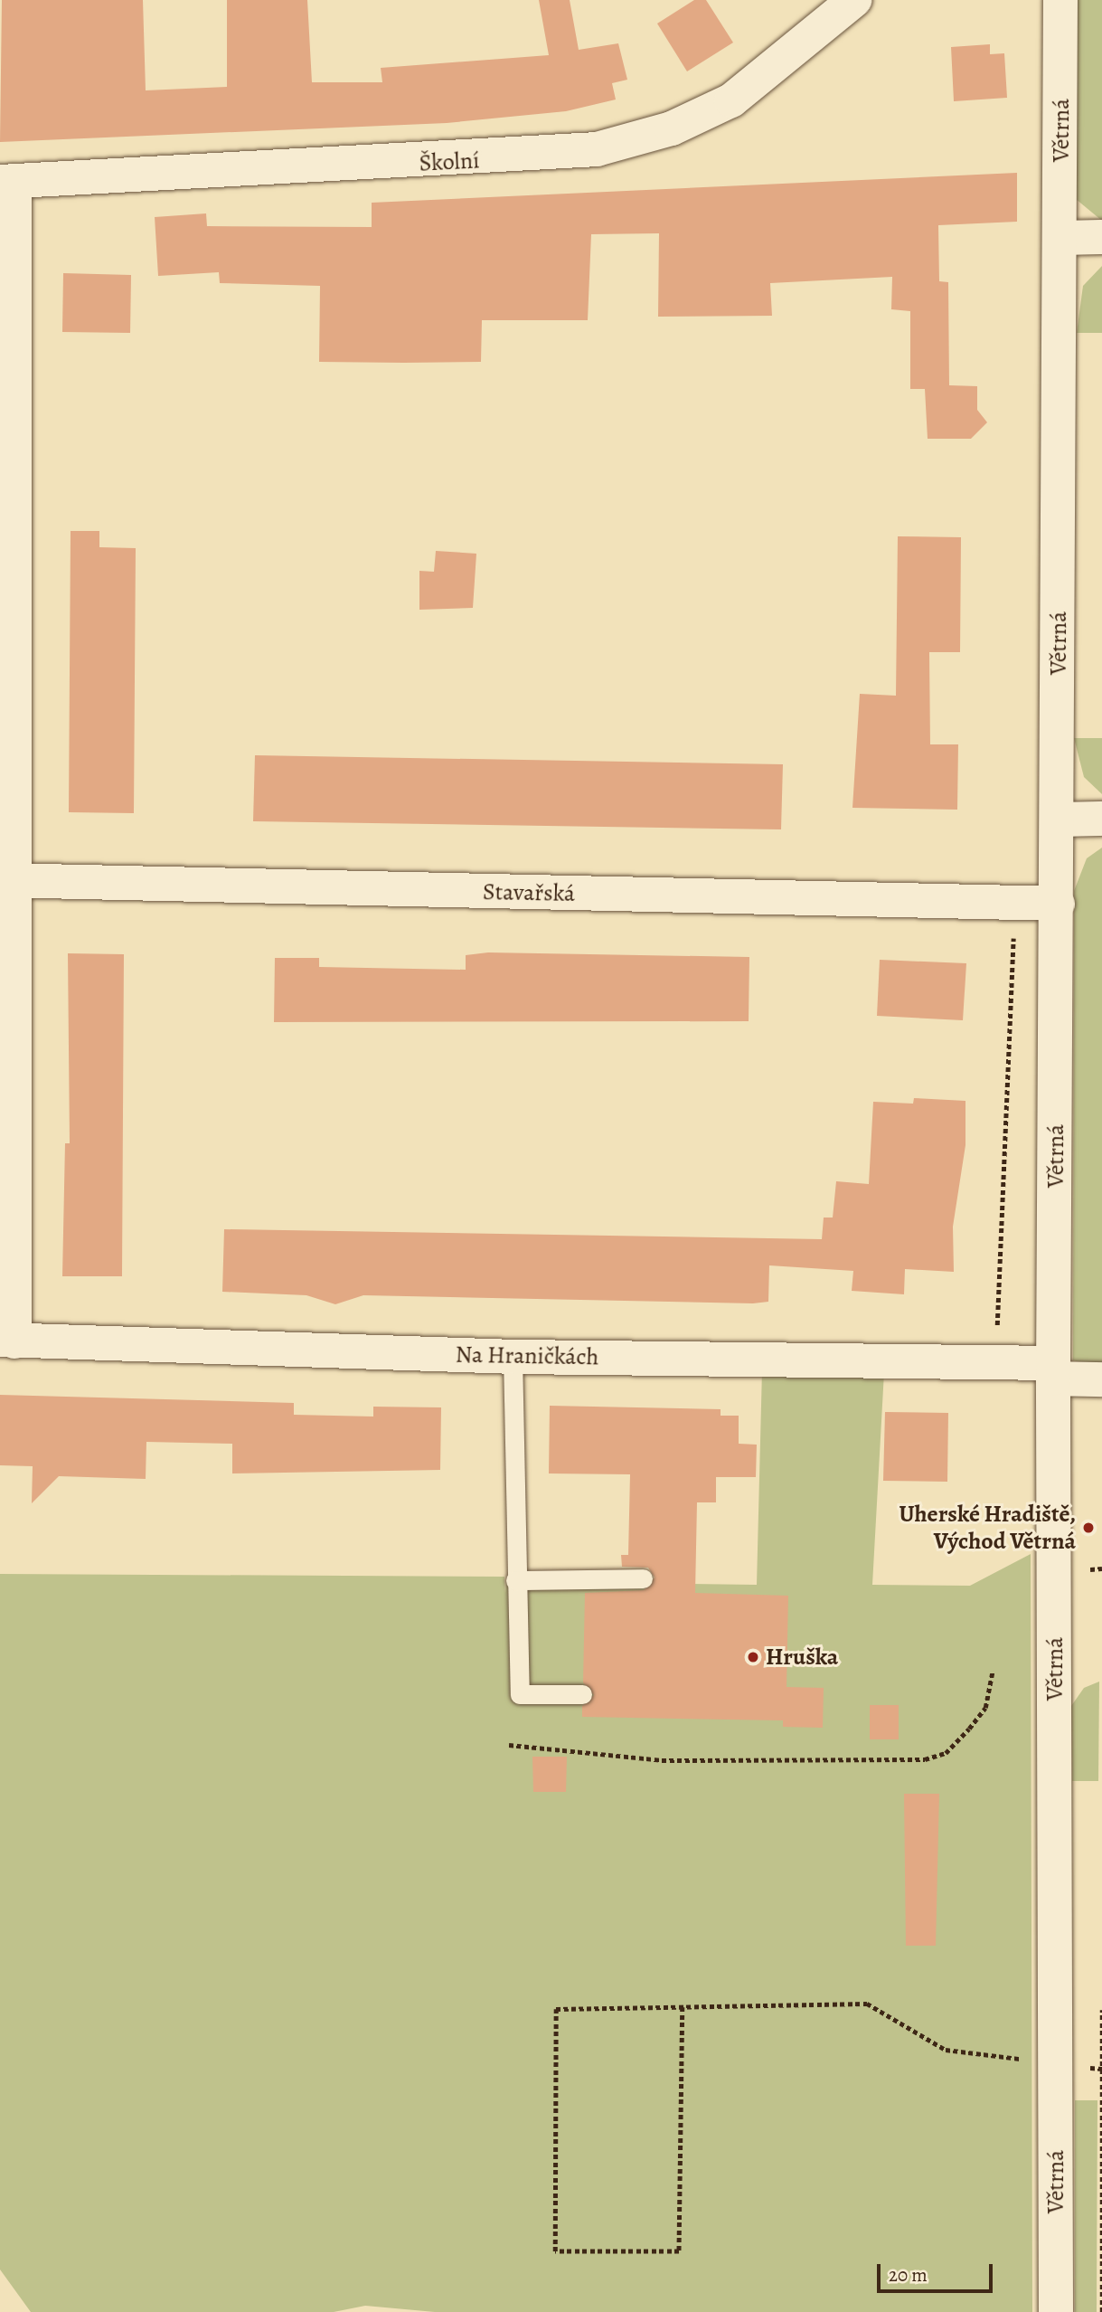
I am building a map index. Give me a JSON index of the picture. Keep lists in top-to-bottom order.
{
  "streets": {
    "street": [
      "Větrná",
      "Školní",
      "Stavařská",
      "Na Hraničkách"
    ]
  },
  "crossings": [
    ["Větrná", "Stavařská"],
    ["Větrná", "Na Hraničkách"]
  ],
  "places": ["Uherské Hradiště, Východ Větrná", "Hruška"],
  "scale_bar": "20 m"
}
